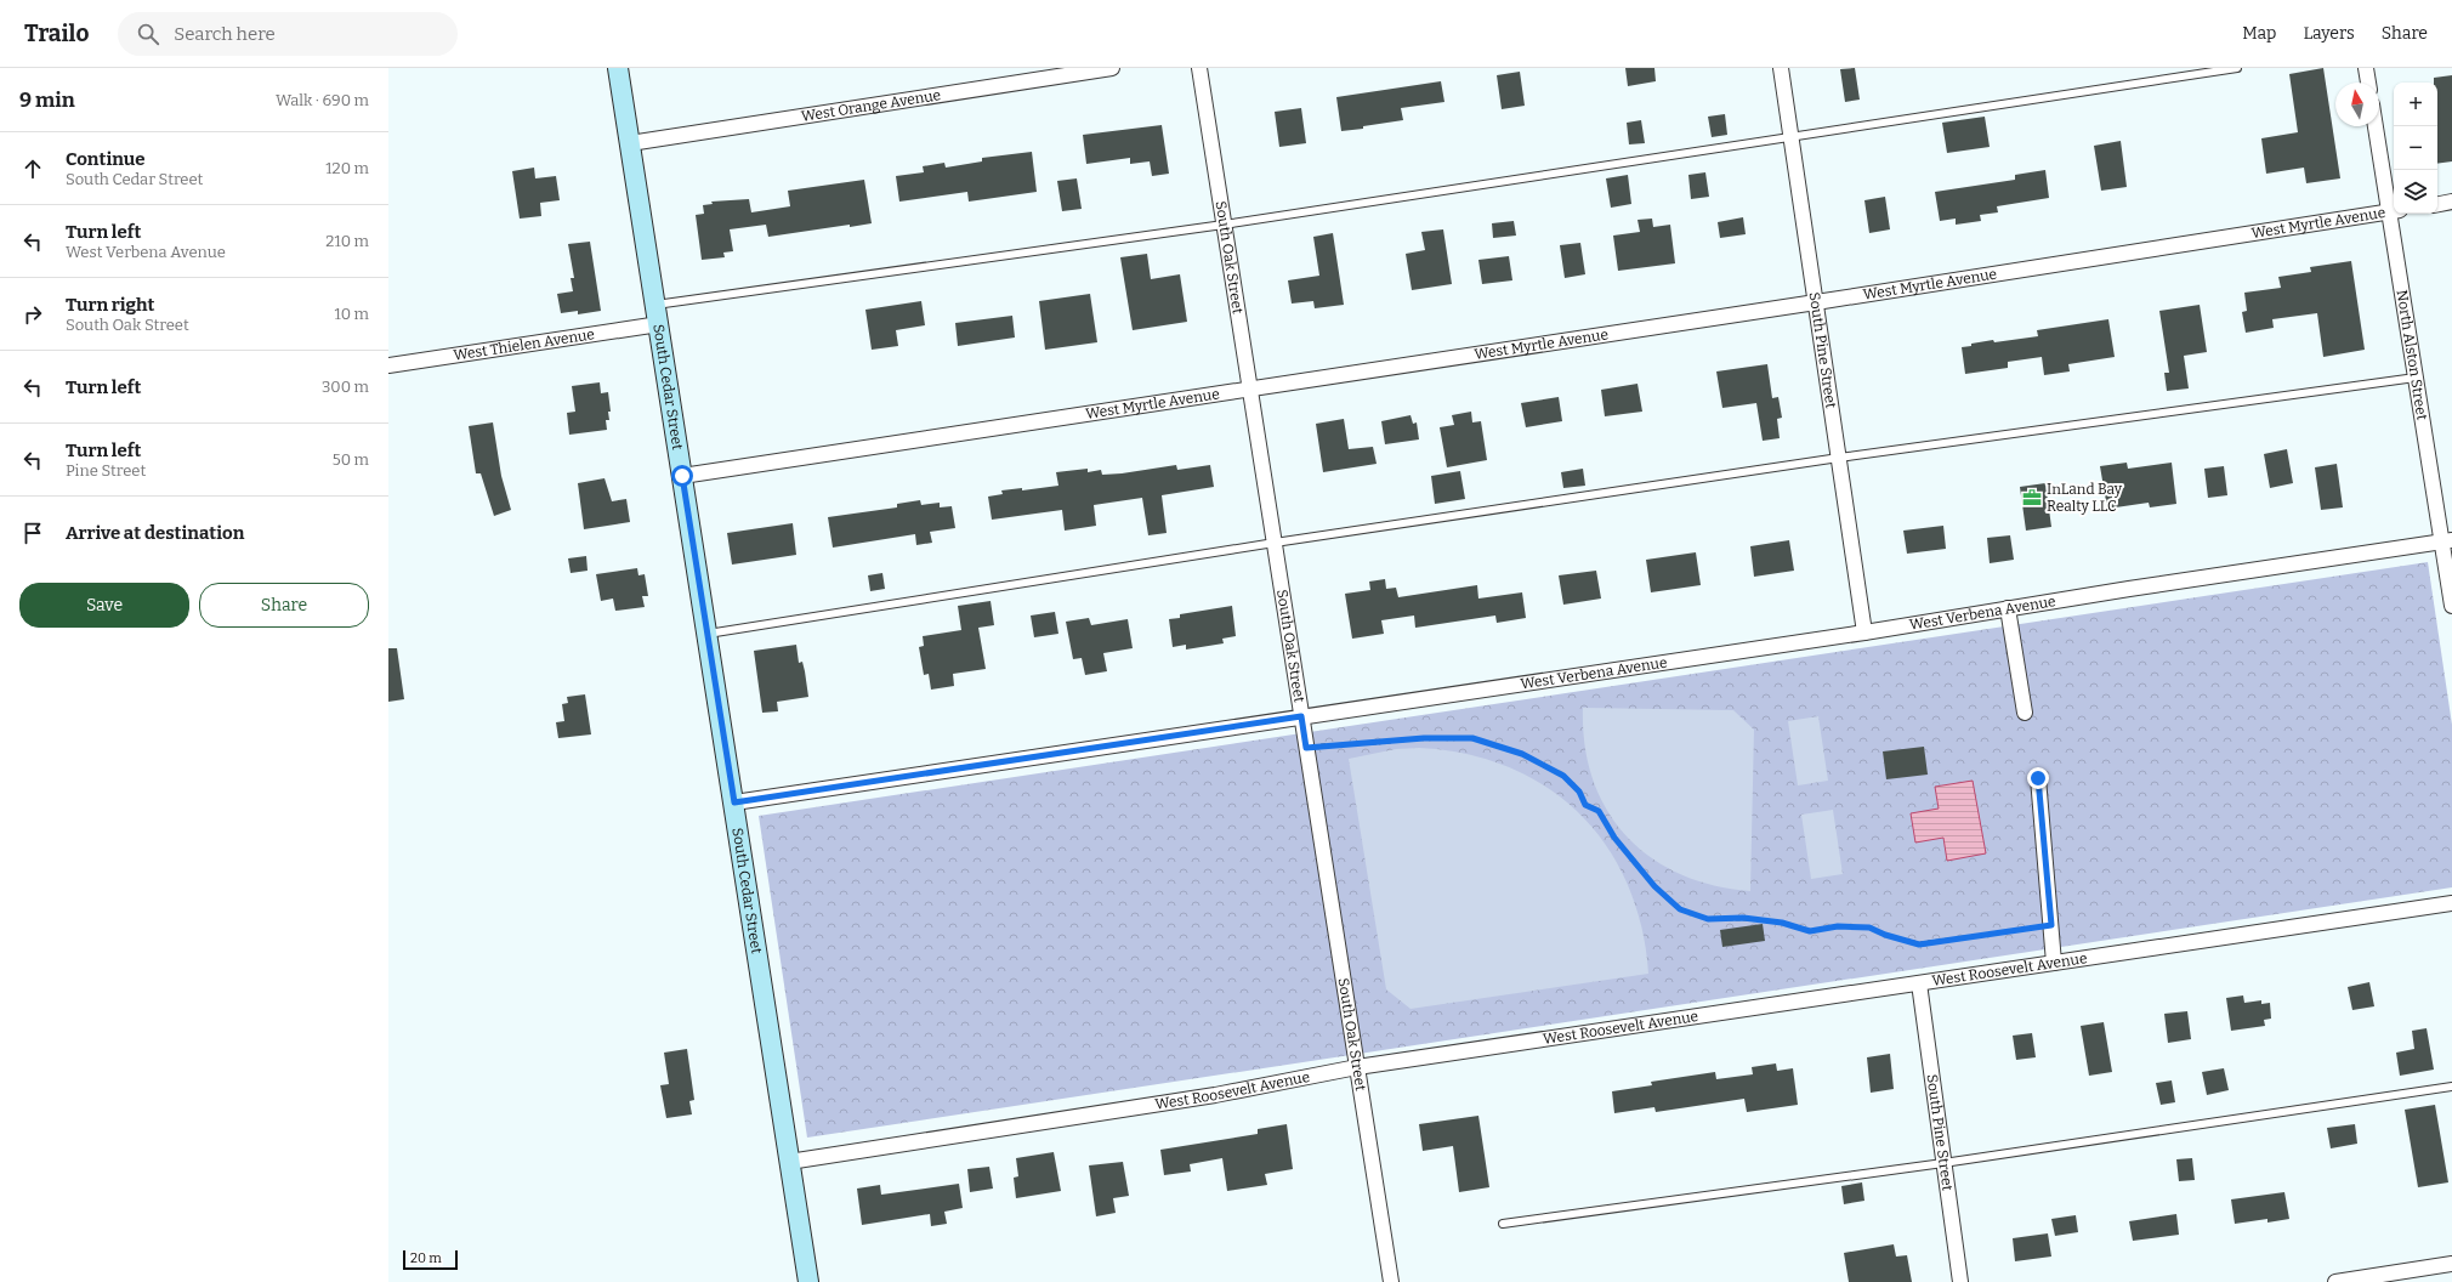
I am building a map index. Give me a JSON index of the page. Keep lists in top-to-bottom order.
{
  "streets": {
    "street": [
      "West Orange Avenue",
      "West Myrtle Avenue",
      "South Oak Street",
      "West Thielen Avenue",
      "South Pine Street",
      "North Alston Street",
      "South Cedar Street",
      "West Verbena Avenue",
      "West Roosevelt Avenue"
    ]
  },
  "crossings": [
    ["West Orange Avenue", "South Cedar Street"],
    ["West Myrtle Avenue", "South Oak Street"],
    ["West Myrtle Avenue", "South Pine Street"],
    ["West Myrtle Avenue", "South Cedar Street"],
    ["South Oak Street", "West Verbena Avenue"],
    ["South Oak Street", "West Roosevelt Avenue"],
    ["West Thielen Avenue", "South Cedar Street"],
    ["South Pine Street", "West Verbena Avenue"],
    ["South Pine Street", "West Roosevelt Avenue"],
    ["North Alston Street", "West Verbena Avenue"],
    ["South Cedar Street", "West Verbena Avenue"],
    ["South Cedar Street", "West Roosevelt Avenue"]
  ],
  "places": {
    "office": ["InLand Bay Realty LLC"]
  },
  "scale_bar": "20 m",
  "north": "top",
  "page": {
    "header": "Trailo",
    "search": "Search here",
    "nav": ["Map", "Layers", "Share"],
    "heading": ["9 min", "Walk · 690 m"],
    "map_buttons": ["+", "−"],
    "list": [
      ["Continue", "South Cedar Street", "120 m"],
      ["Turn left", "West Verbena Avenue", "210 m"],
      ["Turn right", "South Oak Street", "10 m"],
      ["Turn left", "300 m"],
      ["Turn left", "Pine Street", "50 m"],
      "Arrive at destination"
    ],
    "buttons": ["Save", "Share"],
    "scale": "20 m"
  }
}
